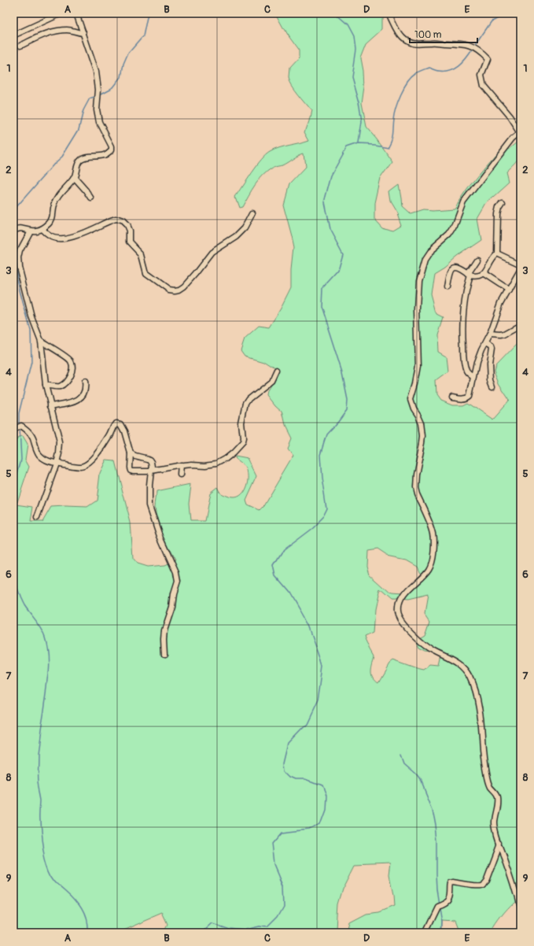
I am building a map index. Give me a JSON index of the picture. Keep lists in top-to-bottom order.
{
  "scale_bar": "100 m",
  "grid": {
    "columns": [
      "A",
      "B",
      "C",
      "D",
      "E"
    ],
    "rows": [
      "1",
      "2",
      "3",
      "4",
      "5",
      "6",
      "7",
      "8",
      "9"
    ]
  }
}
